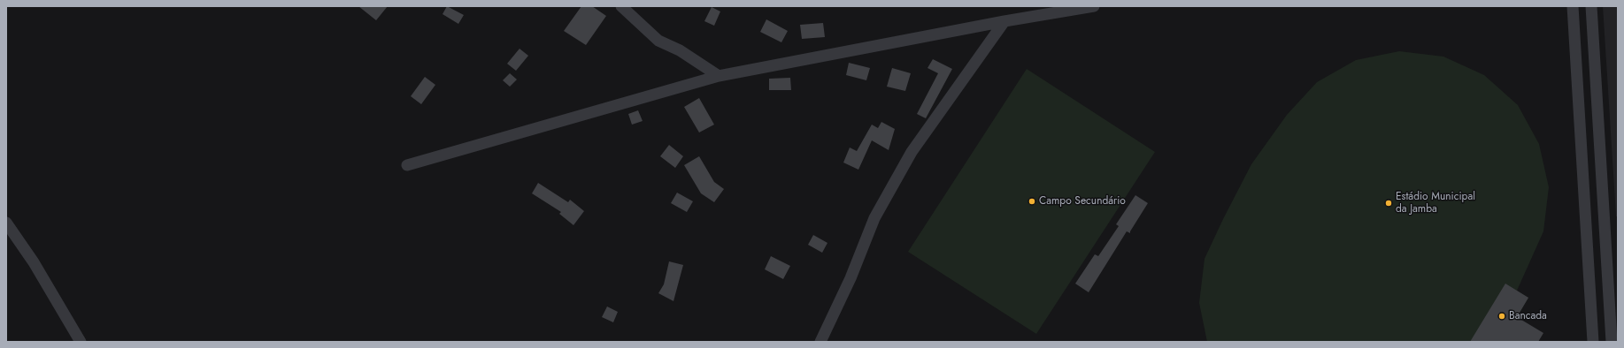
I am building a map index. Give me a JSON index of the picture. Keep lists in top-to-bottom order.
{
  "places": ["Campo Secundário", "Estádio Municipal da Jamba", "Bancada"]
}
